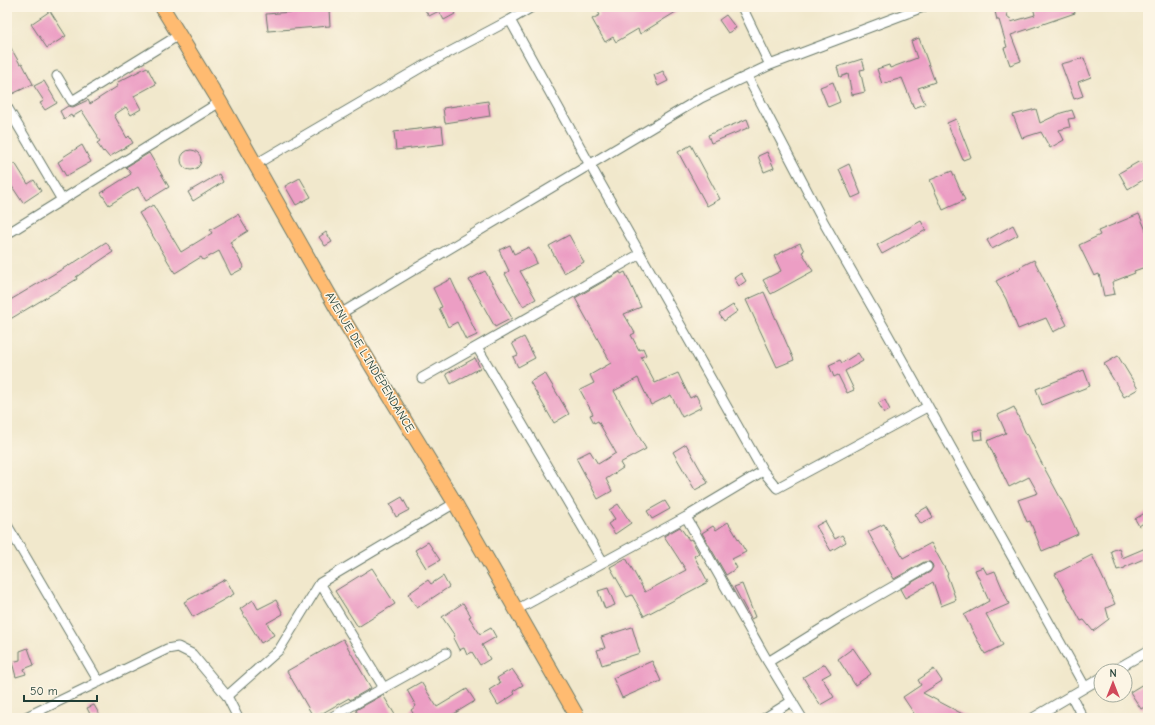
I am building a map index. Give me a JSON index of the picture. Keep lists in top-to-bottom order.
{
  "streets": {
    "main road": ["AVENUE DE L'INDÉPENDANCE"]
  },
  "scale_bar": "50 m",
  "north": "top"
}
